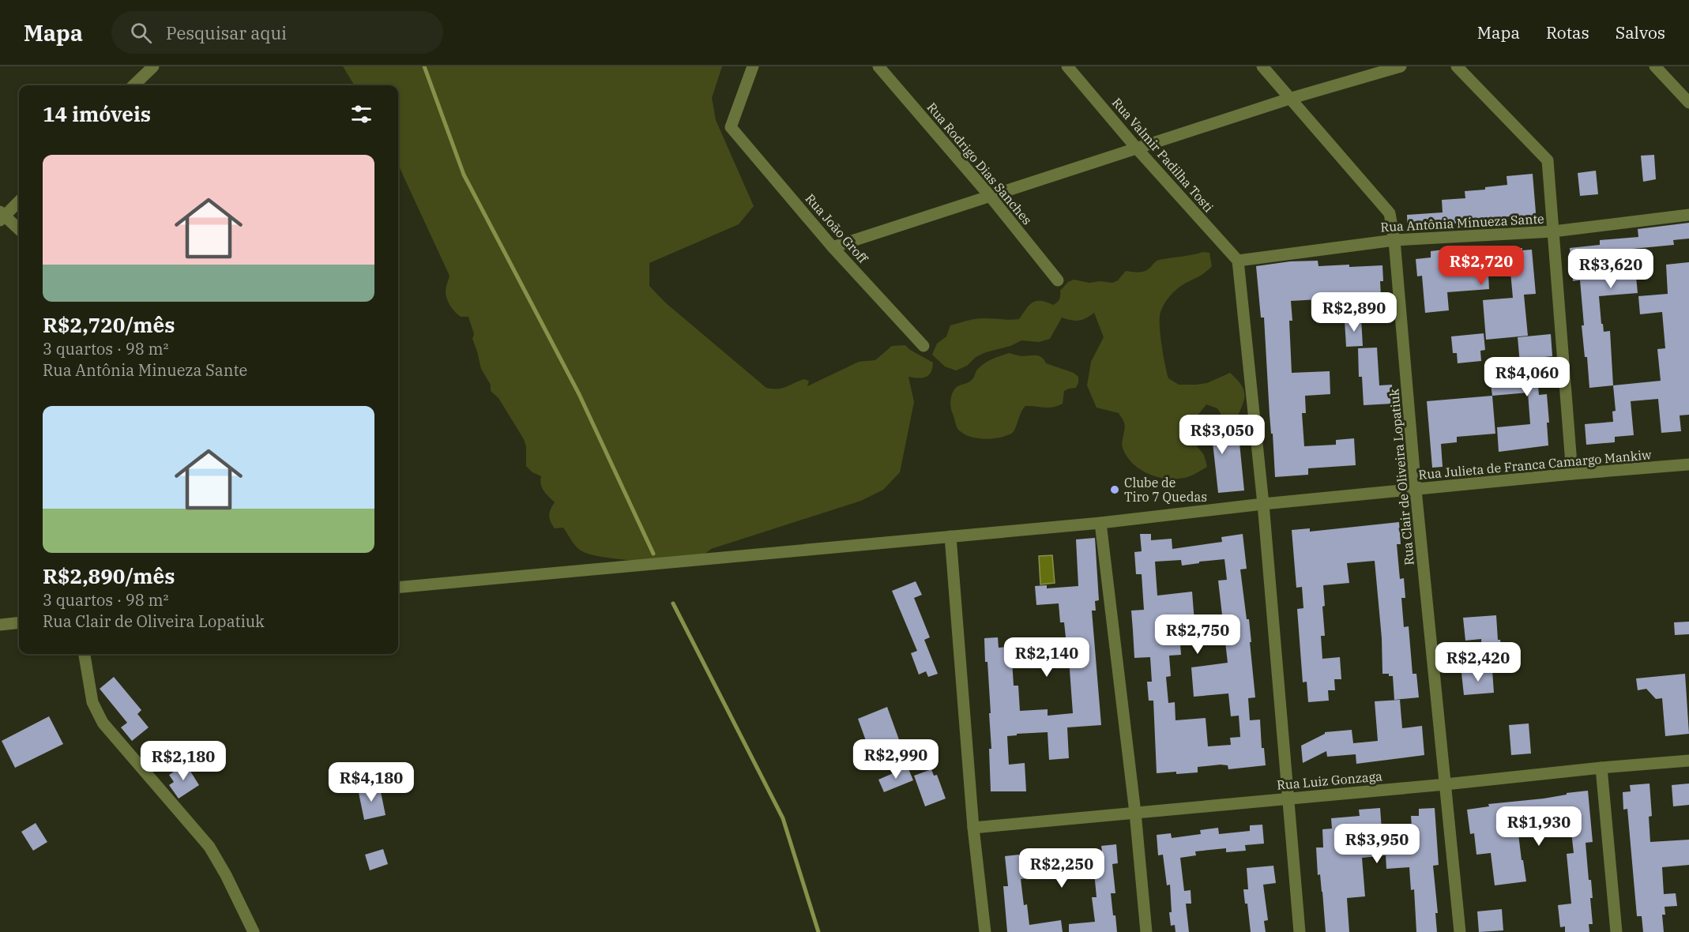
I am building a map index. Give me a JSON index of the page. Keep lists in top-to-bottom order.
{
  "streets": {
    "street": [
      "Rua Valmir Padilha Tosti",
      "Rua Rodrigo Dias Sanches",
      "Rua Antônia Minueza Sante",
      "Rua João Groff",
      "Rua Julieta de Franca Camargo Mankiw",
      "Rua Clair de Oliveira Lopatiuk",
      "Rua Luiz Gonzaga"
    ]
  },
  "crossings": [
    ["Rua Valmir Padilha Tosti", "Rua Antônia Minueza Sante"],
    ["Rua Antônia Minueza Sante", "Rua Clair de Oliveira Lopatiuk"],
    ["Rua Julieta de Franca Camargo Mankiw", "Rua Clair de Oliveira Lopatiuk"],
    ["Rua Clair de Oliveira Lopatiuk", "Rua Luiz Gonzaga"]
  ],
  "places": ["Clube de Tiro 7 Quedas"],
  "page": {
    "header": "Mapa",
    "search": "Pesquisar aqui",
    "nav": ["Mapa", "Rotas", "Salvos"],
    "heading": "14 imóveis",
    "list": [
      {
        "name": "R$2,720/mês",
        "note": "3 quartos · 98 m² · Rua Antônia Minueza Sante"
      },
      {
        "name": "R$2,890/mês",
        "note": "3 quartos · 98 m² · Rua Clair de Oliveira Lopatiuk"
      }
    ],
    "price": [
      "R$2,720",
      "R$3,620",
      "R$2,890",
      "R$4,060",
      "R$3,050",
      "R$2,750",
      "R$2,140",
      "R$2,420",
      "R$2,990",
      "R$2,180",
      "R$4,180",
      "R$1,930",
      "R$3,950",
      "R$2,250"
    ]
  }
}
